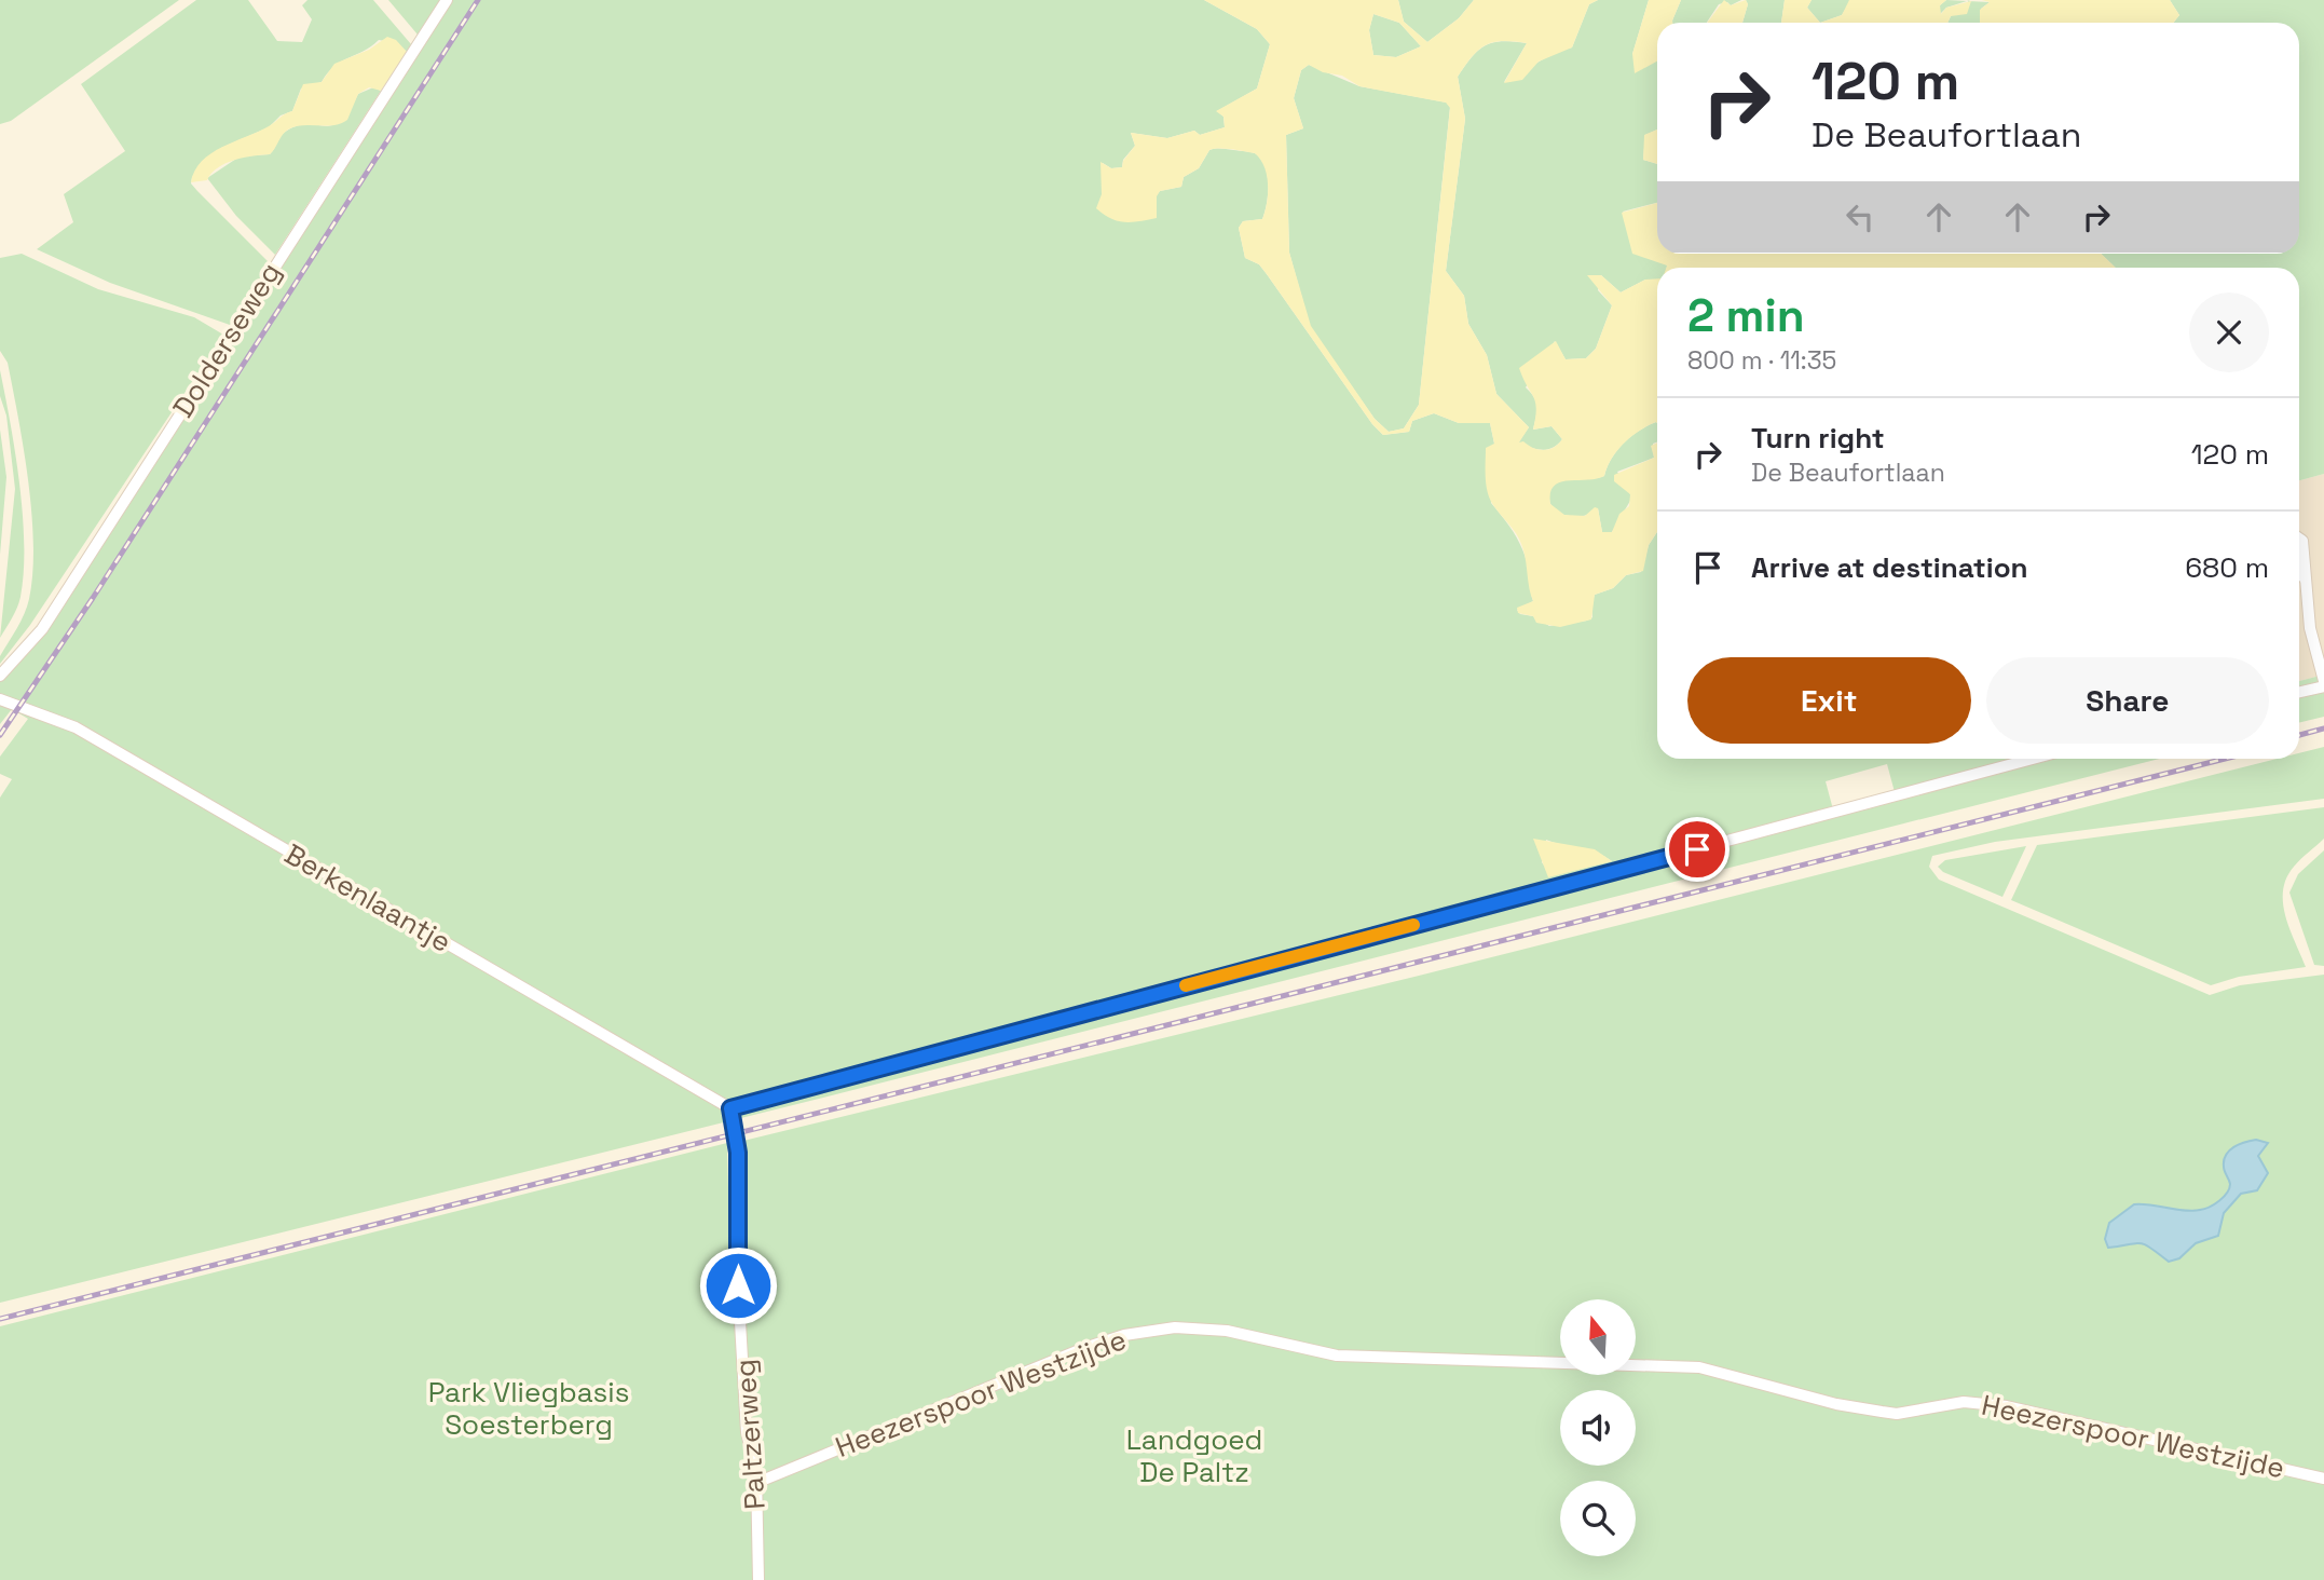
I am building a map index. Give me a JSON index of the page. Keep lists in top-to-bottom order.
{
  "streets": {
    "street": [
      "Dolderseweg",
      "Berkenlaantje",
      "Heezerspoor Westzijde",
      "Paltzerweg"
    ]
  },
  "crossings": [
    ["Berkenlaantje", "Paltzerweg"],
    ["Heezerspoor Westzijde", "Paltzerweg"]
  ],
  "parks": ["Park Vliegbasis Soesterberg", "Landgoed De Paltz"],
  "north": "top",
  "page": {
    "turn": ["120 m", "De Beaufortlaan"],
    "heading": ["2 min", "800 m · 11:35"],
    "list": [
      {
        "name": "Turn right",
        "note": "De Beaufortlaan",
        "value": "120 m"
      },
      {
        "name": "Arrive at destination",
        "value": "680 m"
      }
    ],
    "buttons": ["Exit", "Share"]
  }
}
